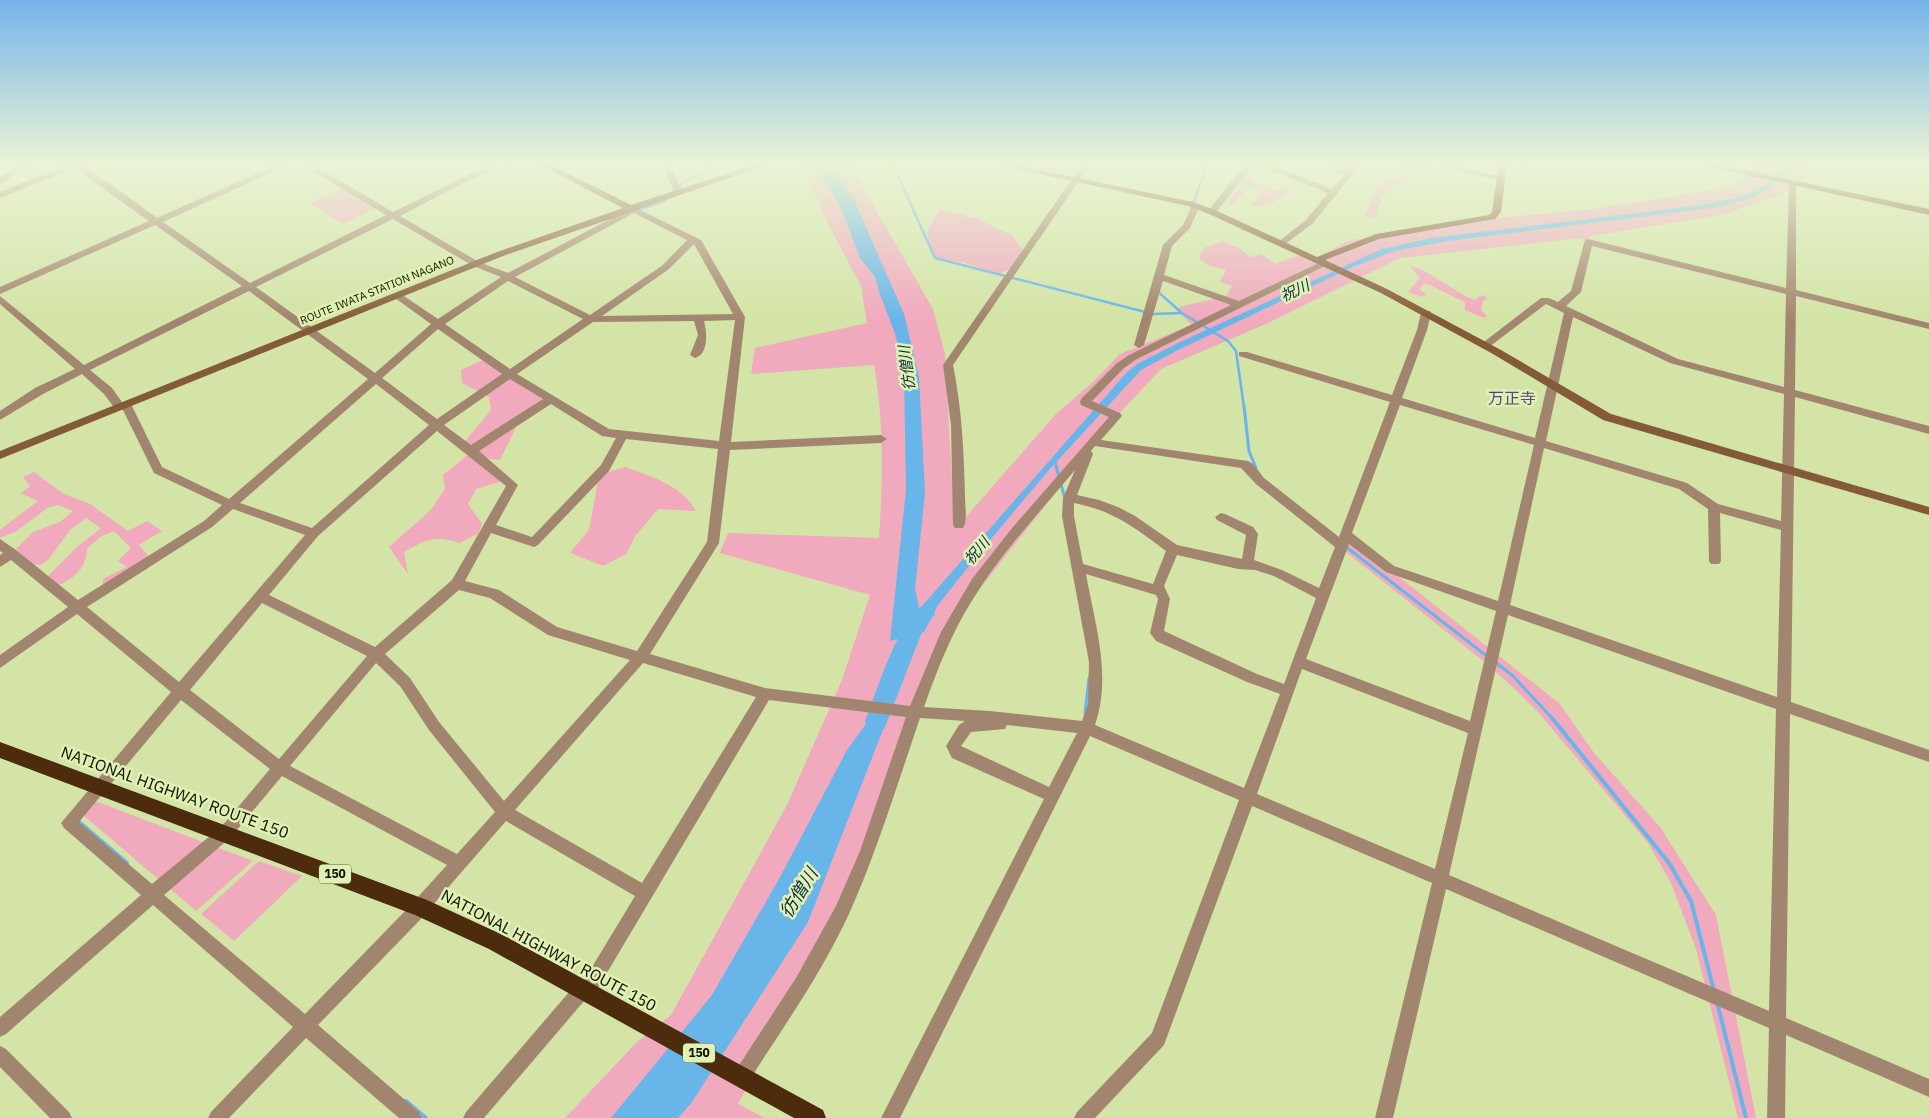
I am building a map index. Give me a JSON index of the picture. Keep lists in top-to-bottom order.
{
  "streets": {
    "highway": ["NATIONAL HIGHWAY ROUTE 150", "150"],
    "street": ["ROUTE IWATA STATION NAGANO"]
  },
  "districts": ["万正寺"],
  "water": ["祝川", "彷僧川"]
}
